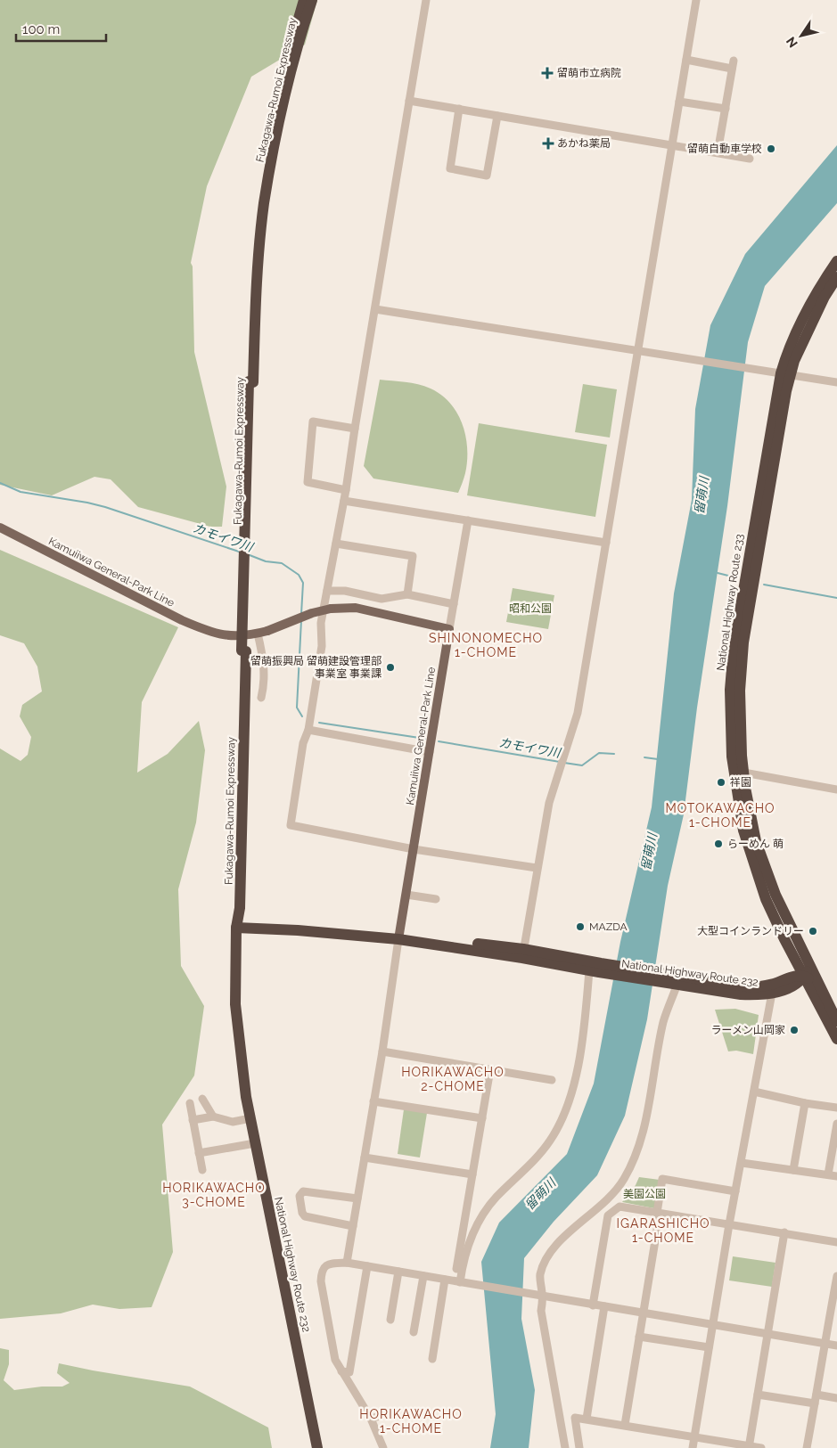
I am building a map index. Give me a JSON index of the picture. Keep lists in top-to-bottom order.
{
  "streets": {
    "highway": ["Fukagawa-Rumoi Expressway", "National Highway Route 233", "National Highway Route 232"],
    "main road": ["Kamuiiwa General-Park Line"]
  },
  "crossings": [
    ["Fukagawa-Rumoi Expressway", "National Highway Route 232"],
    ["Kamuiiwa General-Park Line", "National Highway Route 232"],
    ["National Highway Route 233", "National Highway Route 232"]
  ],
  "districts": [
    "SHINONOMECHO 1-CHOME",
    "MOTOKAWACHO 1-CHOME",
    "HORIKAWACHO 2-CHOME",
    "HORIKAWACHO 3-CHOME",
    "IGARASHICHO 1-CHOME",
    "HORIKAWACHO 1-CHOME"
  ],
  "water": ["留萌川", "カモイワ川"],
  "parks": ["昭和公園", "美園公園"],
  "places": {
    "health": ["留萌市立病院", "あかね薬局"],
    "other": [
      "留萌自動車学校",
      "留萌振興局 留萌建設管理部 事業室 事業課",
      "祥園",
      "らーめん 萌",
      "MAZDA",
      "大型コインランドリー",
      "ラーメン山岡家"
    ]
  },
  "scale_bar": "100 m",
  "north": "bottom left"
}
